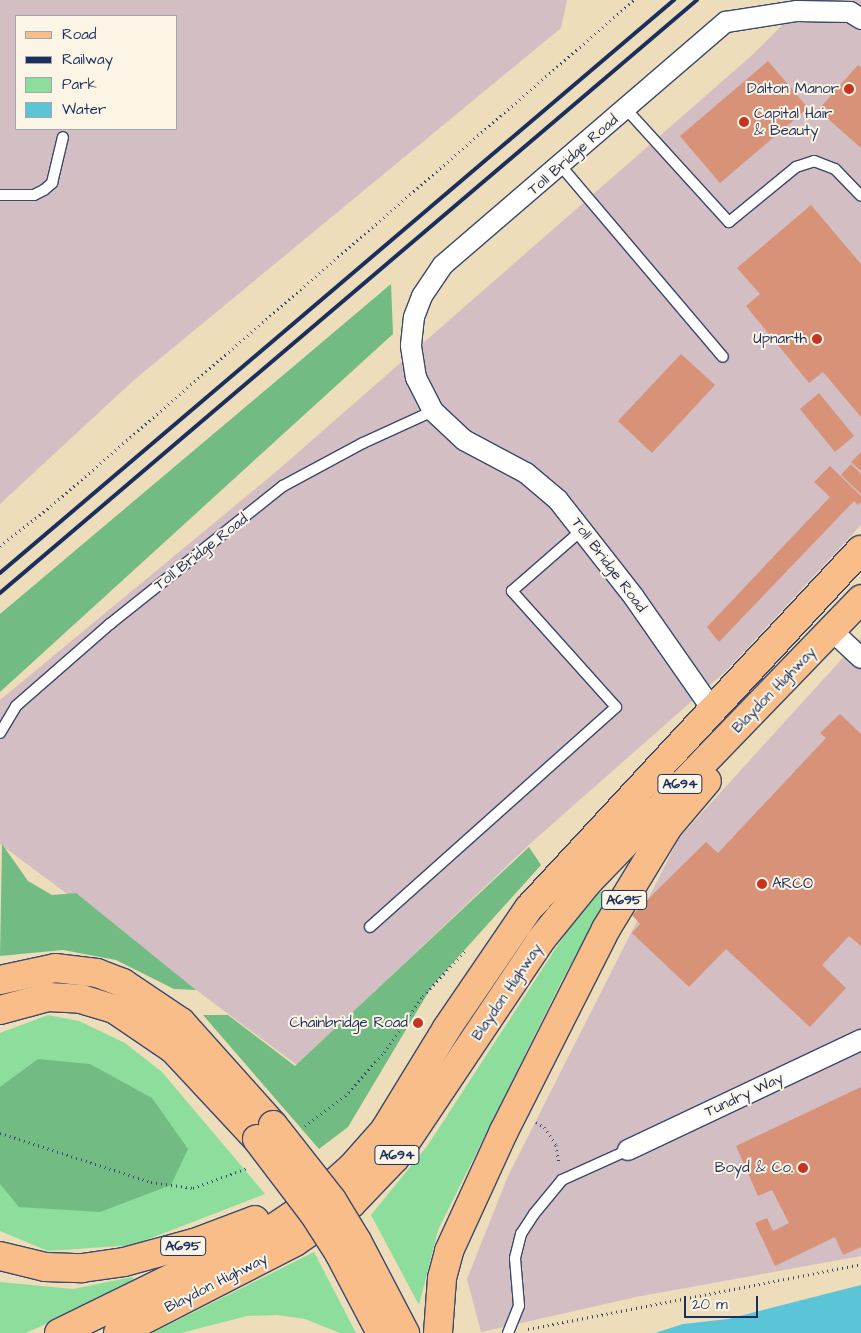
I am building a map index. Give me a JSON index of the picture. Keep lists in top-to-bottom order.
{
  "streets": {
    "main road": ["Blaydon Highway", "A694", "A695"],
    "street": ["Toll Bridge Road", "Tundry Way"]
  },
  "crossings": [
    ["Toll Bridge Road", "Blaydon Highway"],
    ["Blaydon Highway", "A695"]
  ],
  "places": [
    "Dalton Manor",
    "Capital Hair & Beauty",
    "Upnarth",
    "ARCO",
    "Chainbridge Road",
    "Boyd & Co."
  ],
  "legend": [
    "Road",
    "Railway",
    "Park",
    "Water"
  ],
  "scale_bar": "20 m"
}
